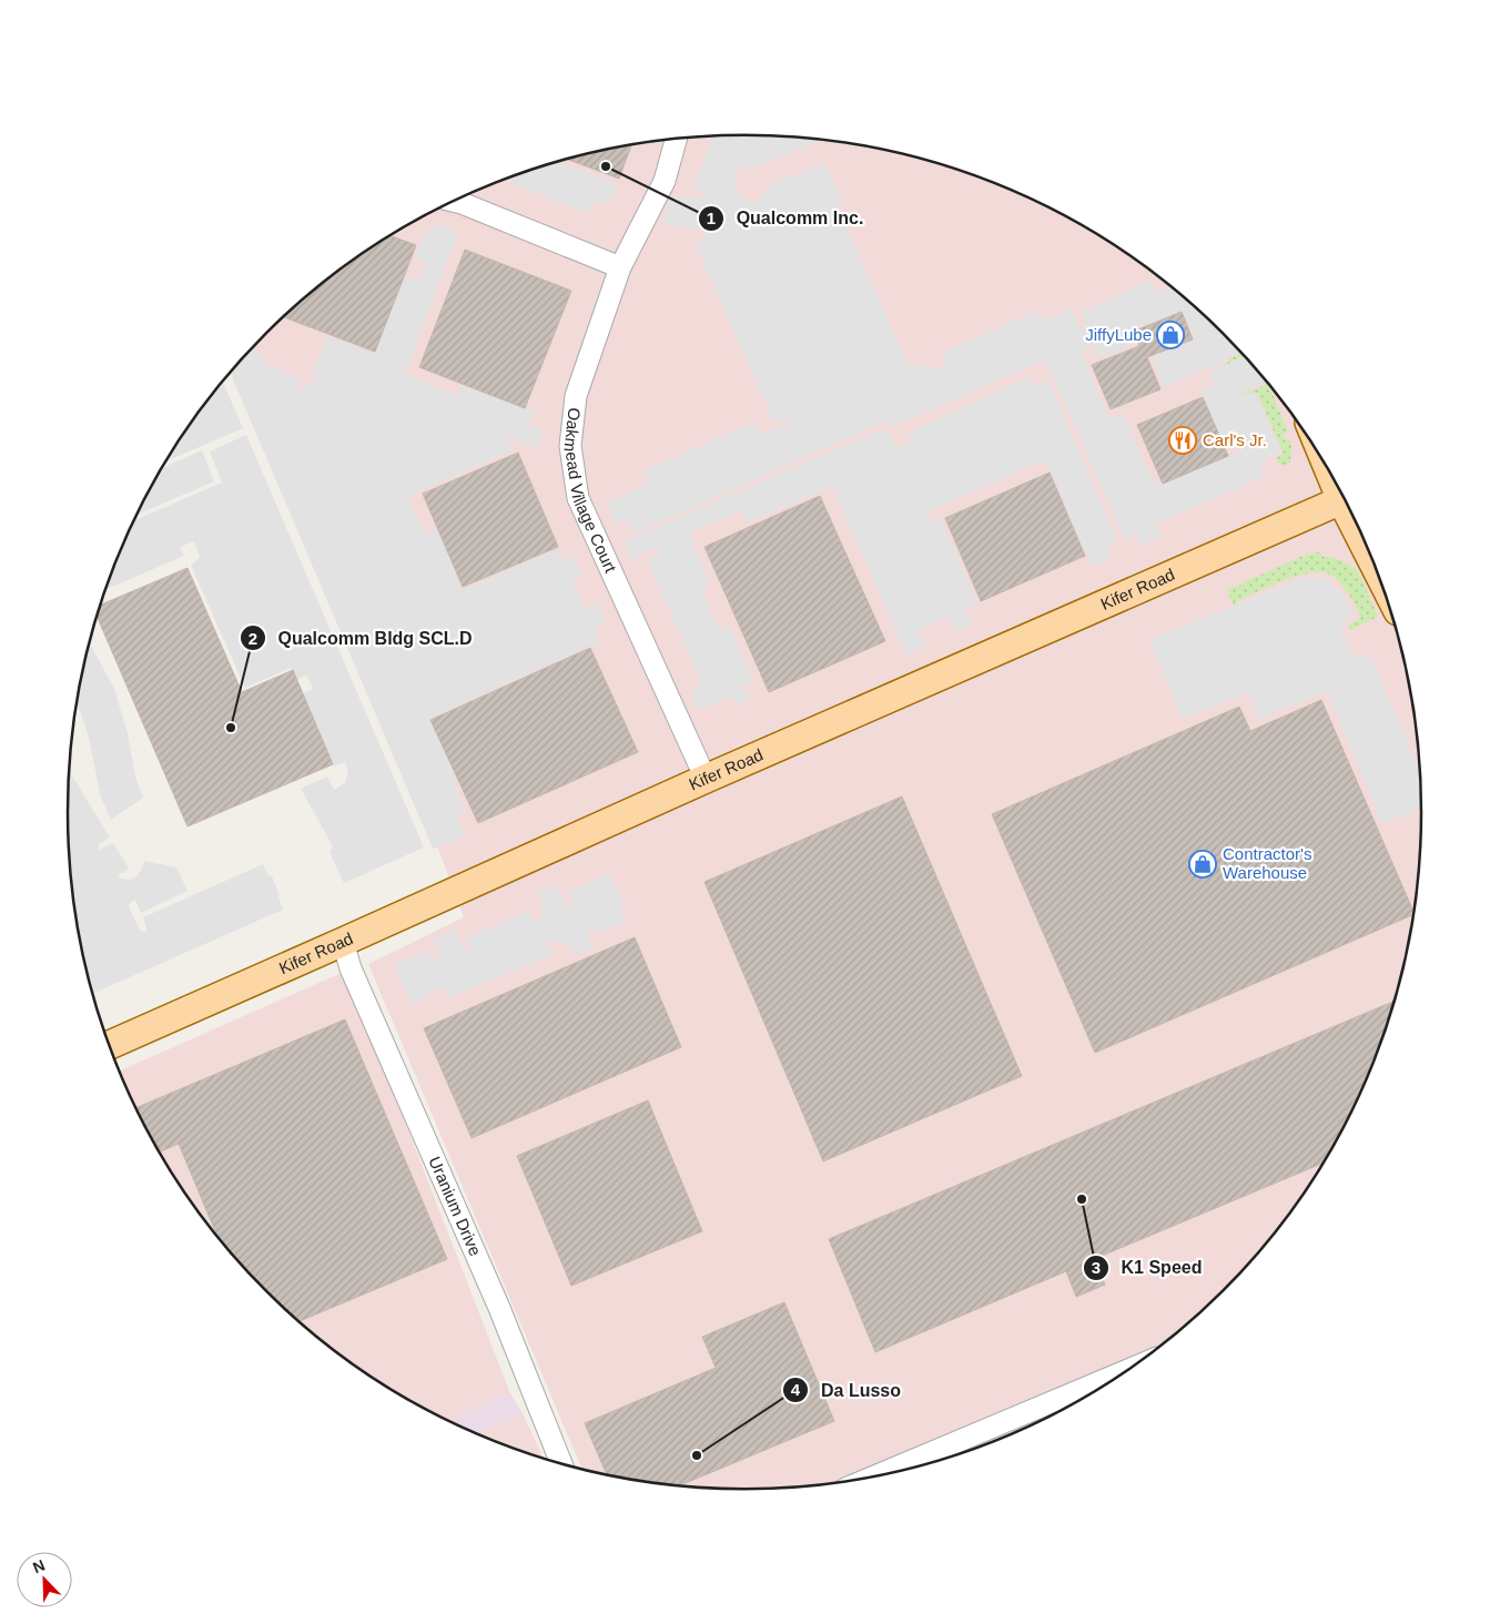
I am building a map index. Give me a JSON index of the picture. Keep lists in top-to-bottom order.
{
  "streets": {
    "main road": ["Kifer Road"],
    "street": ["Oakmead Village Court", "Uranium Drive"]
  },
  "crossings": [
    ["Oakmead Village Court", "Kifer Road"],
    ["Kifer Road", "Uranium Drive"]
  ],
  "places": {
    "other": [
      "Qualcomm Inc.",
      "Qualcomm Bldg SCL.D",
      "K1 Speed",
      "Da Lusso"
    ],
    "shop": ["JiffyLube", "Contractor's Warehouse"],
    "restaurant": ["Carl's Jr."]
  },
  "north": "top left"
}
